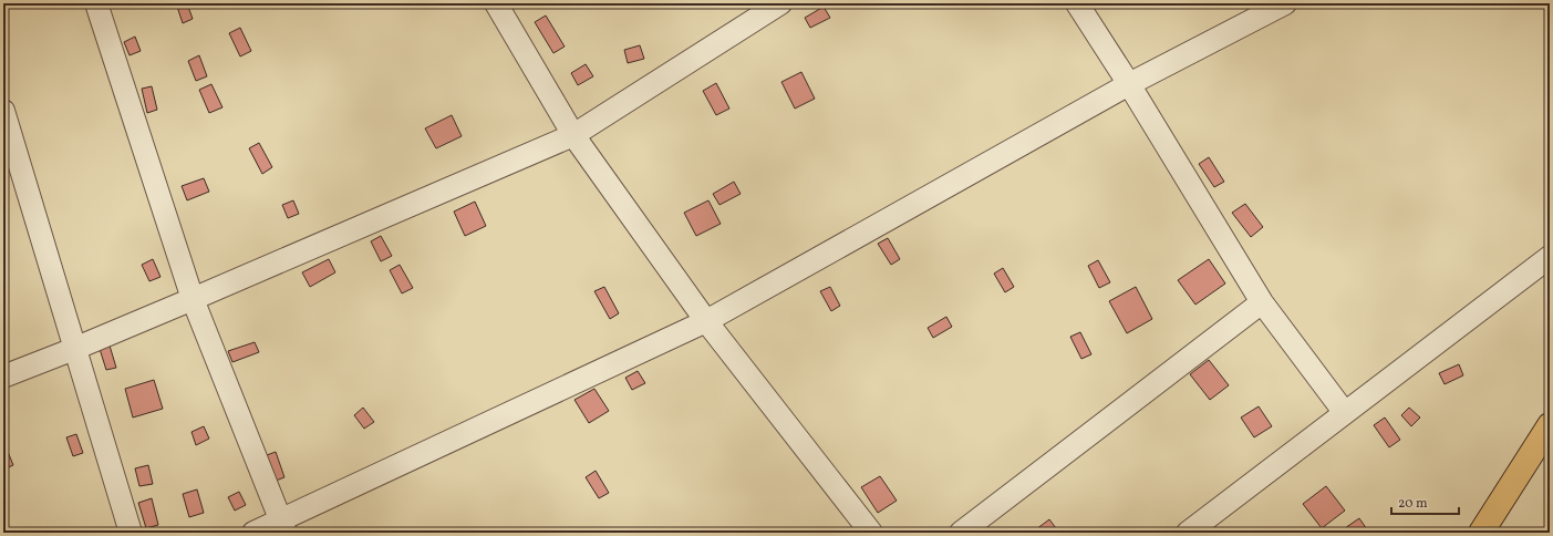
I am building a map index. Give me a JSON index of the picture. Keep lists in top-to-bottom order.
{
  "scale_bar": "20 m"
}
